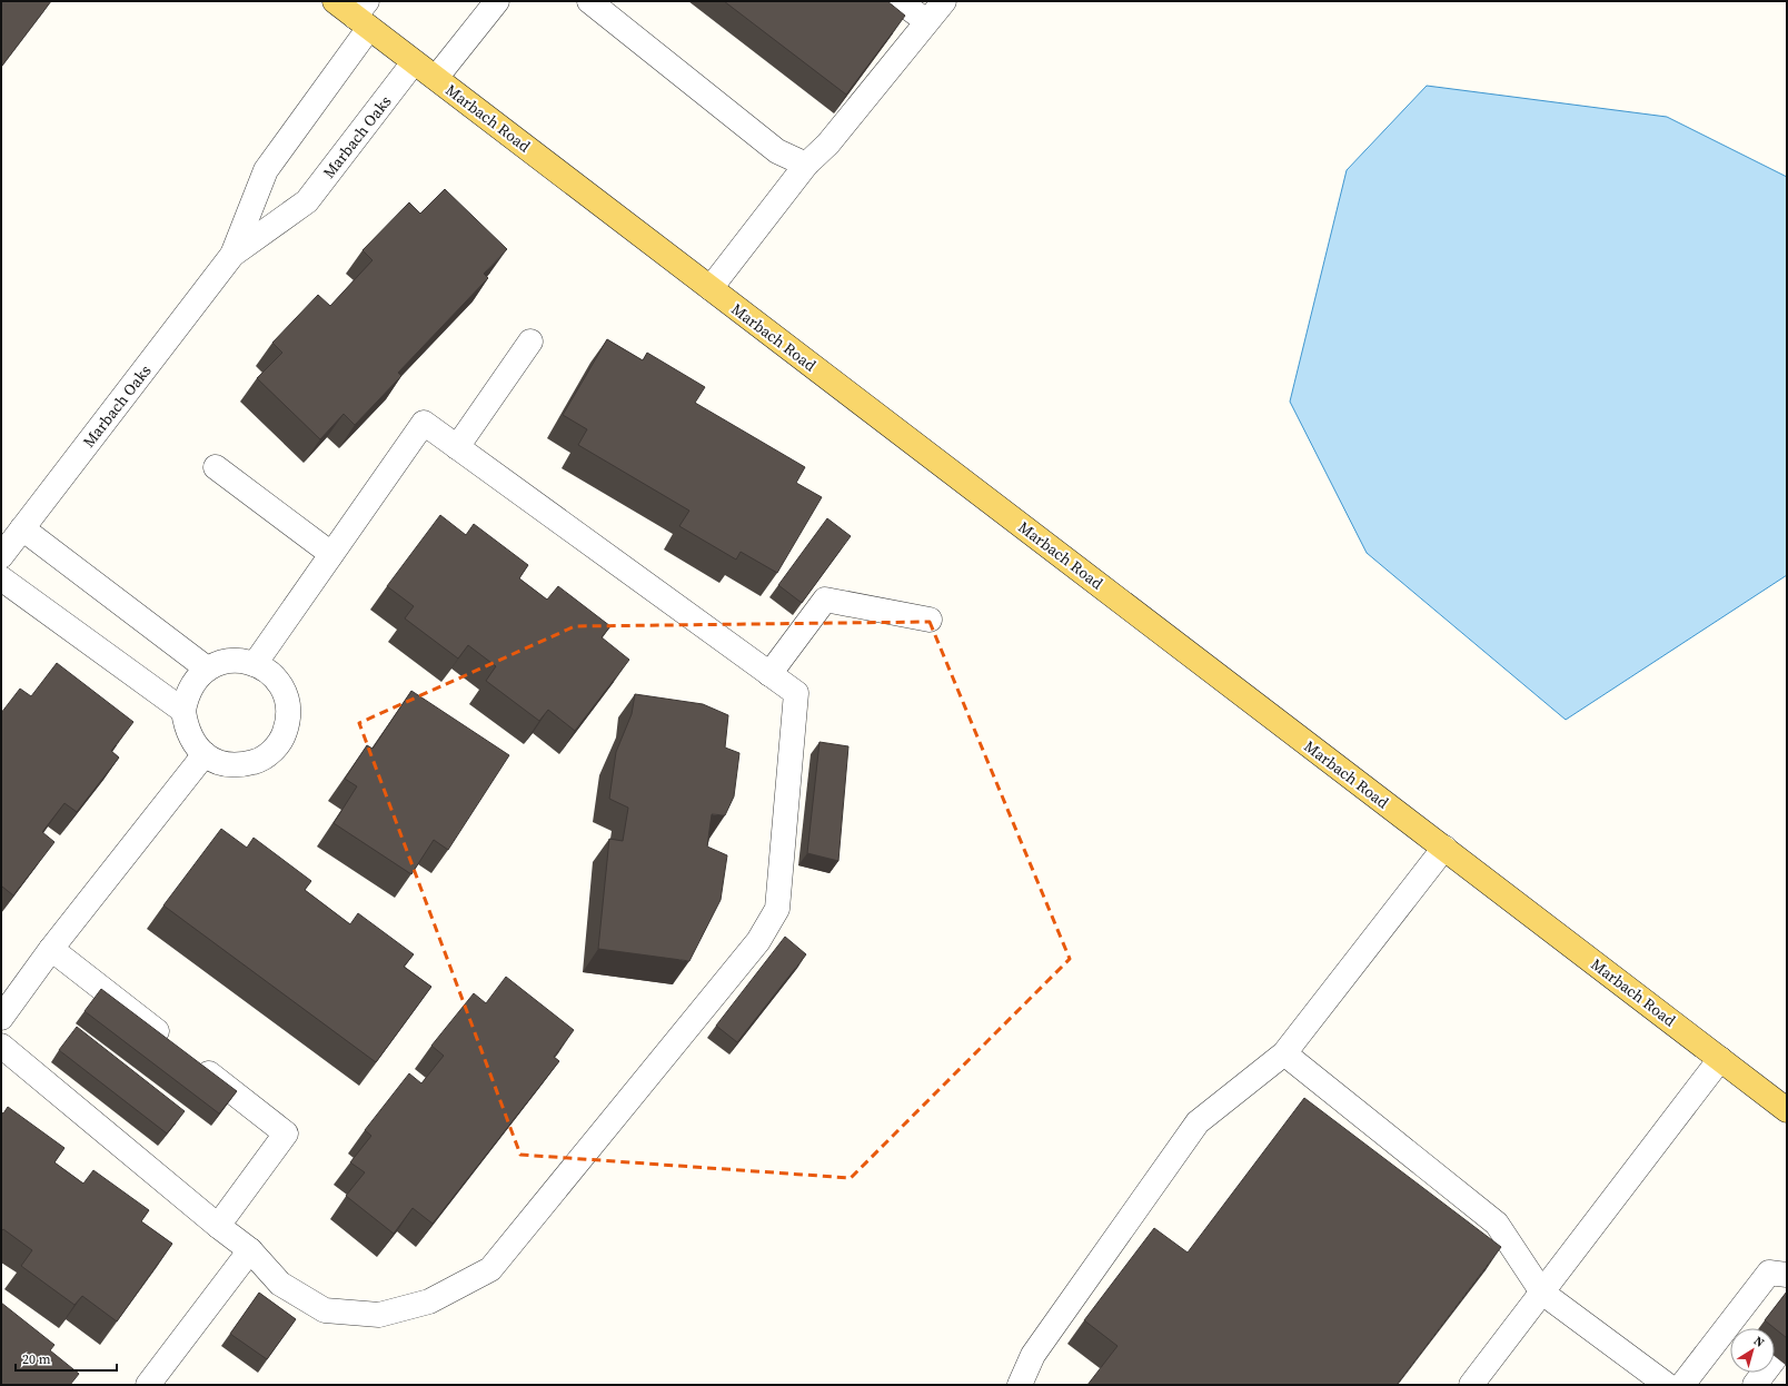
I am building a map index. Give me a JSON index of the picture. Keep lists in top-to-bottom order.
{
  "streets": {
    "main road": ["Marbach Road"],
    "street": ["Marbach Oaks"]
  },
  "crossings": [
    ["Marbach Road", "Marbach Oaks"]
  ],
  "scale_bar": "20 m",
  "north": "top right"
}
